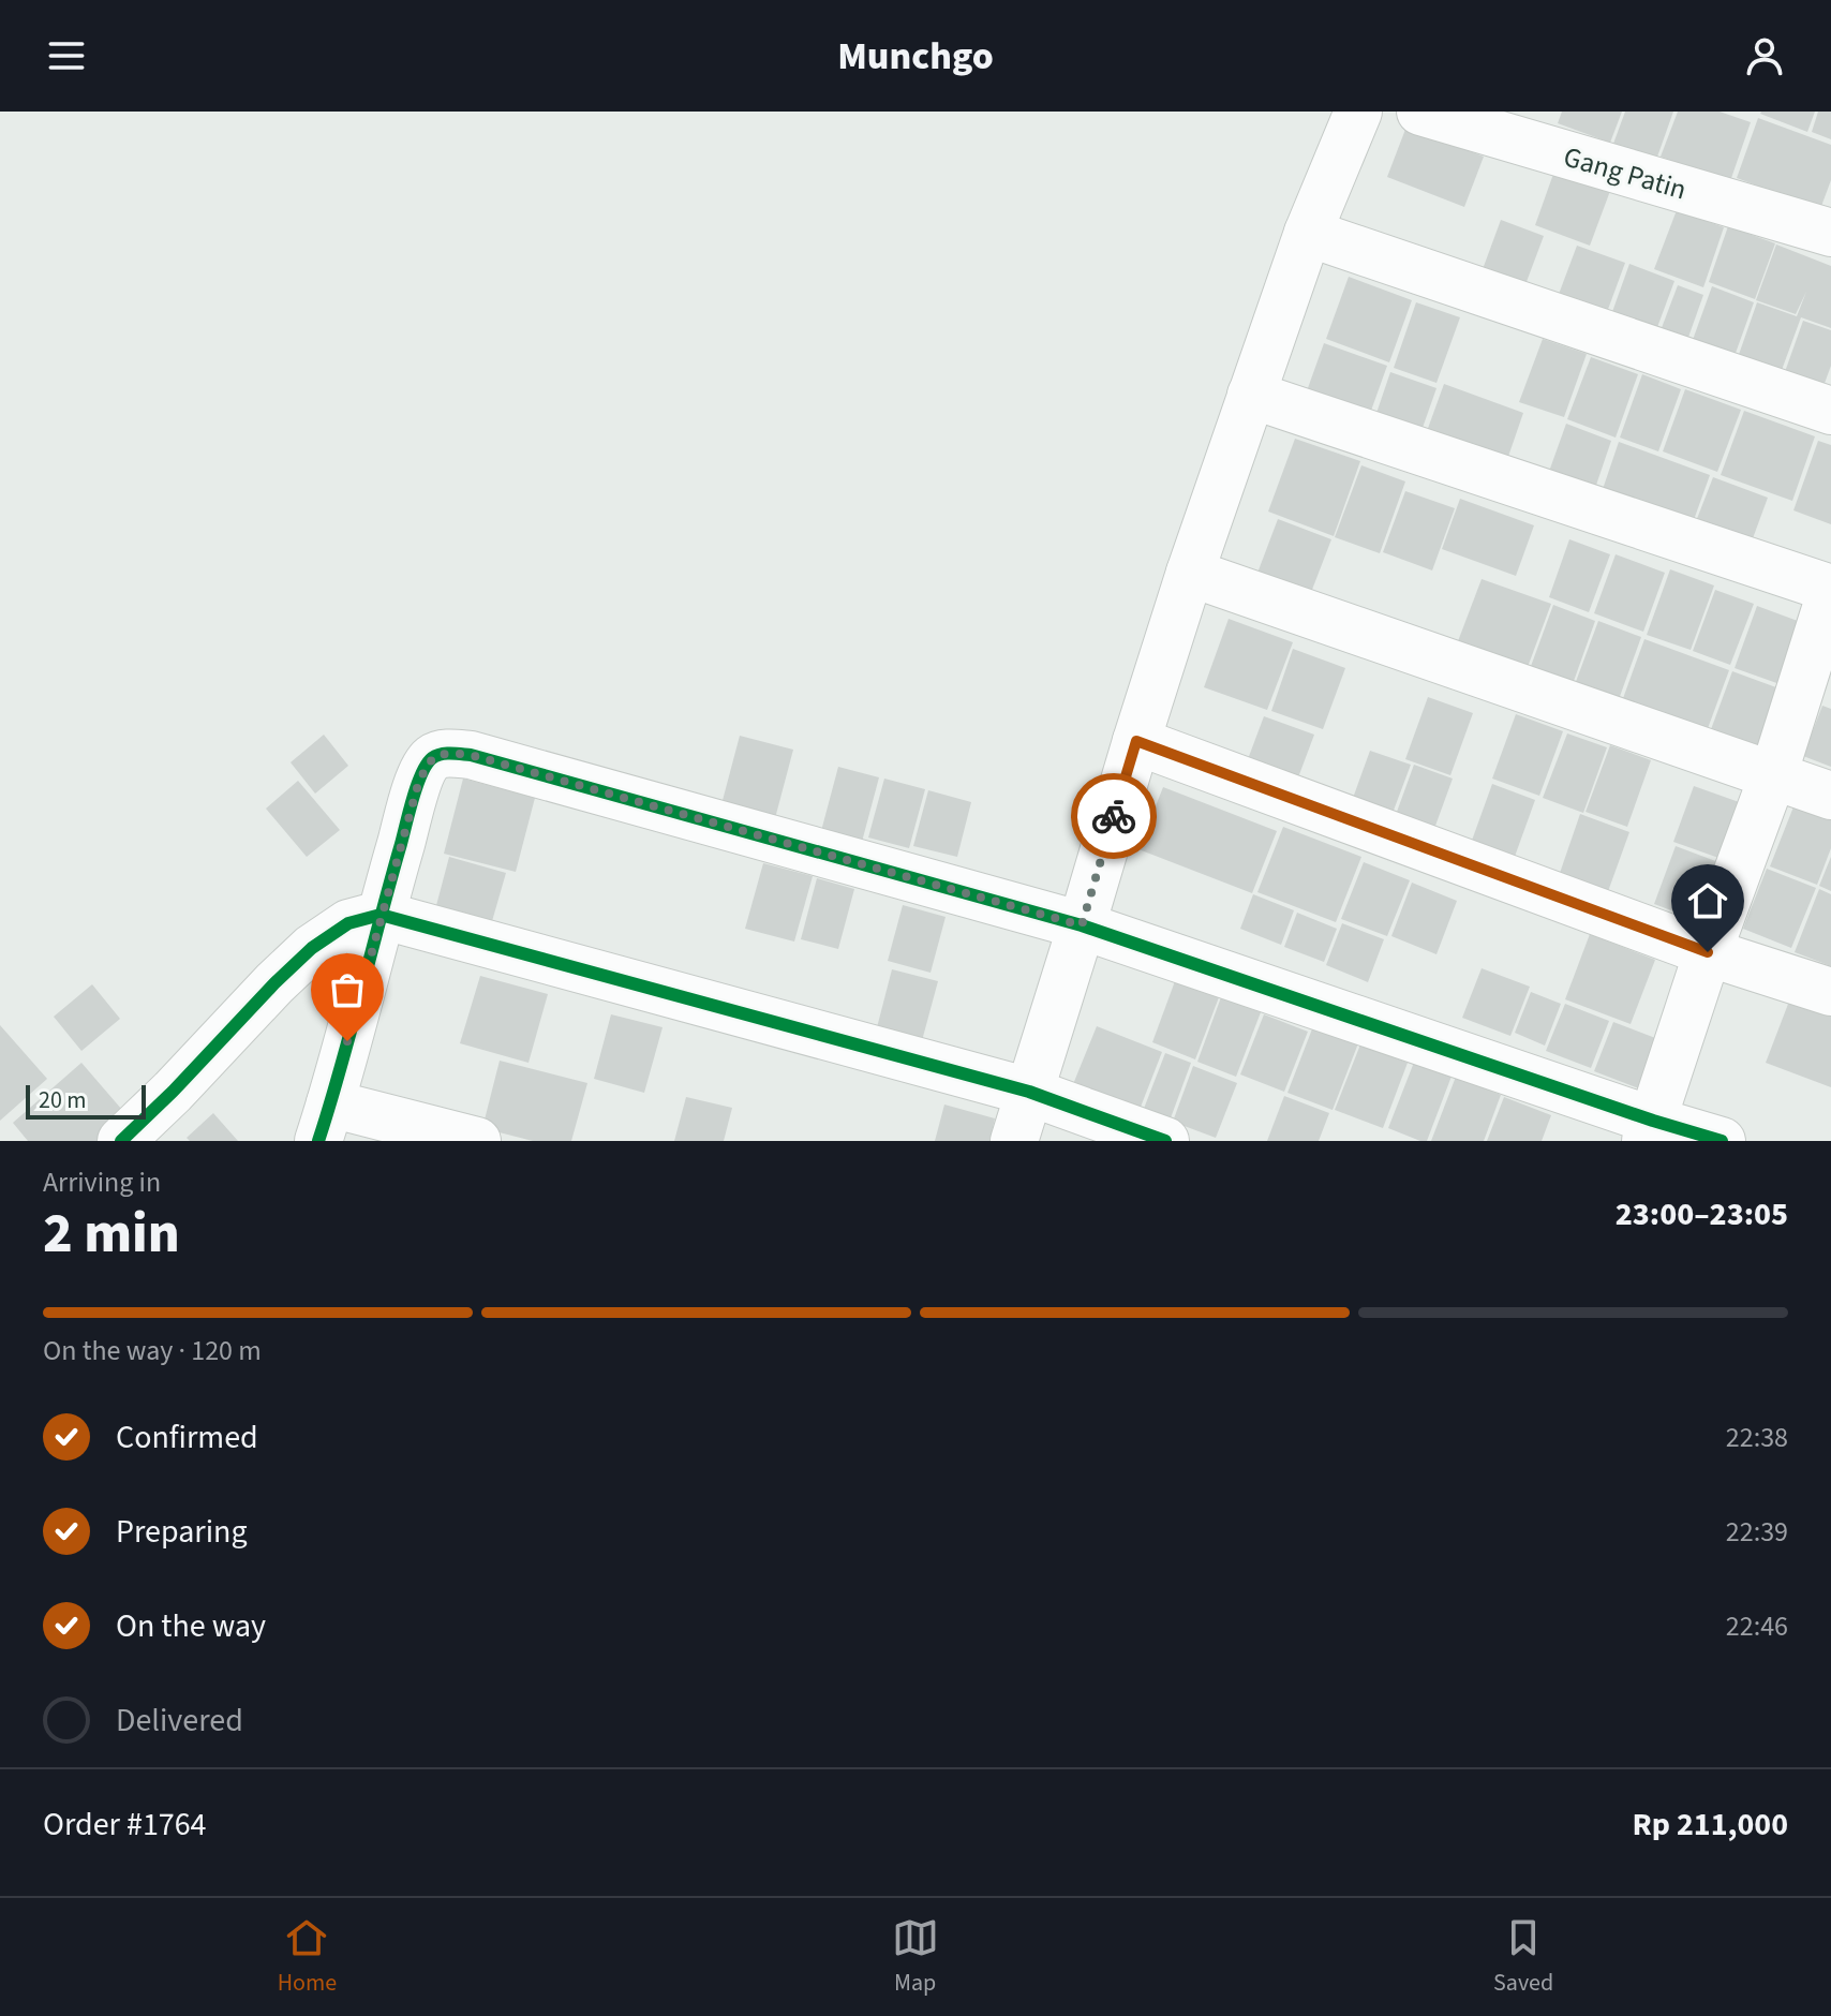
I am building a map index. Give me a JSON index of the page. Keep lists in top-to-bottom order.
{
  "streets": {
    "street": ["Gang Patin"]
  },
  "scale_bar": "20 m",
  "page": {
    "header": "Munchgo",
    "scale": "20 m",
    "heading": ["2 min", "Arriving in", "23:00–23:05"],
    "panel": ["Order #1764", "Rp 211,000"],
    "bar": "On the way · 120 m",
    "list": [
      ["Confirmed", "22:38"],
      ["Preparing", "22:39"],
      ["On the way", "22:46"],
      "Delivered"
    ],
    "tabs": ["Home", "Map", "Saved"]
  }
}
